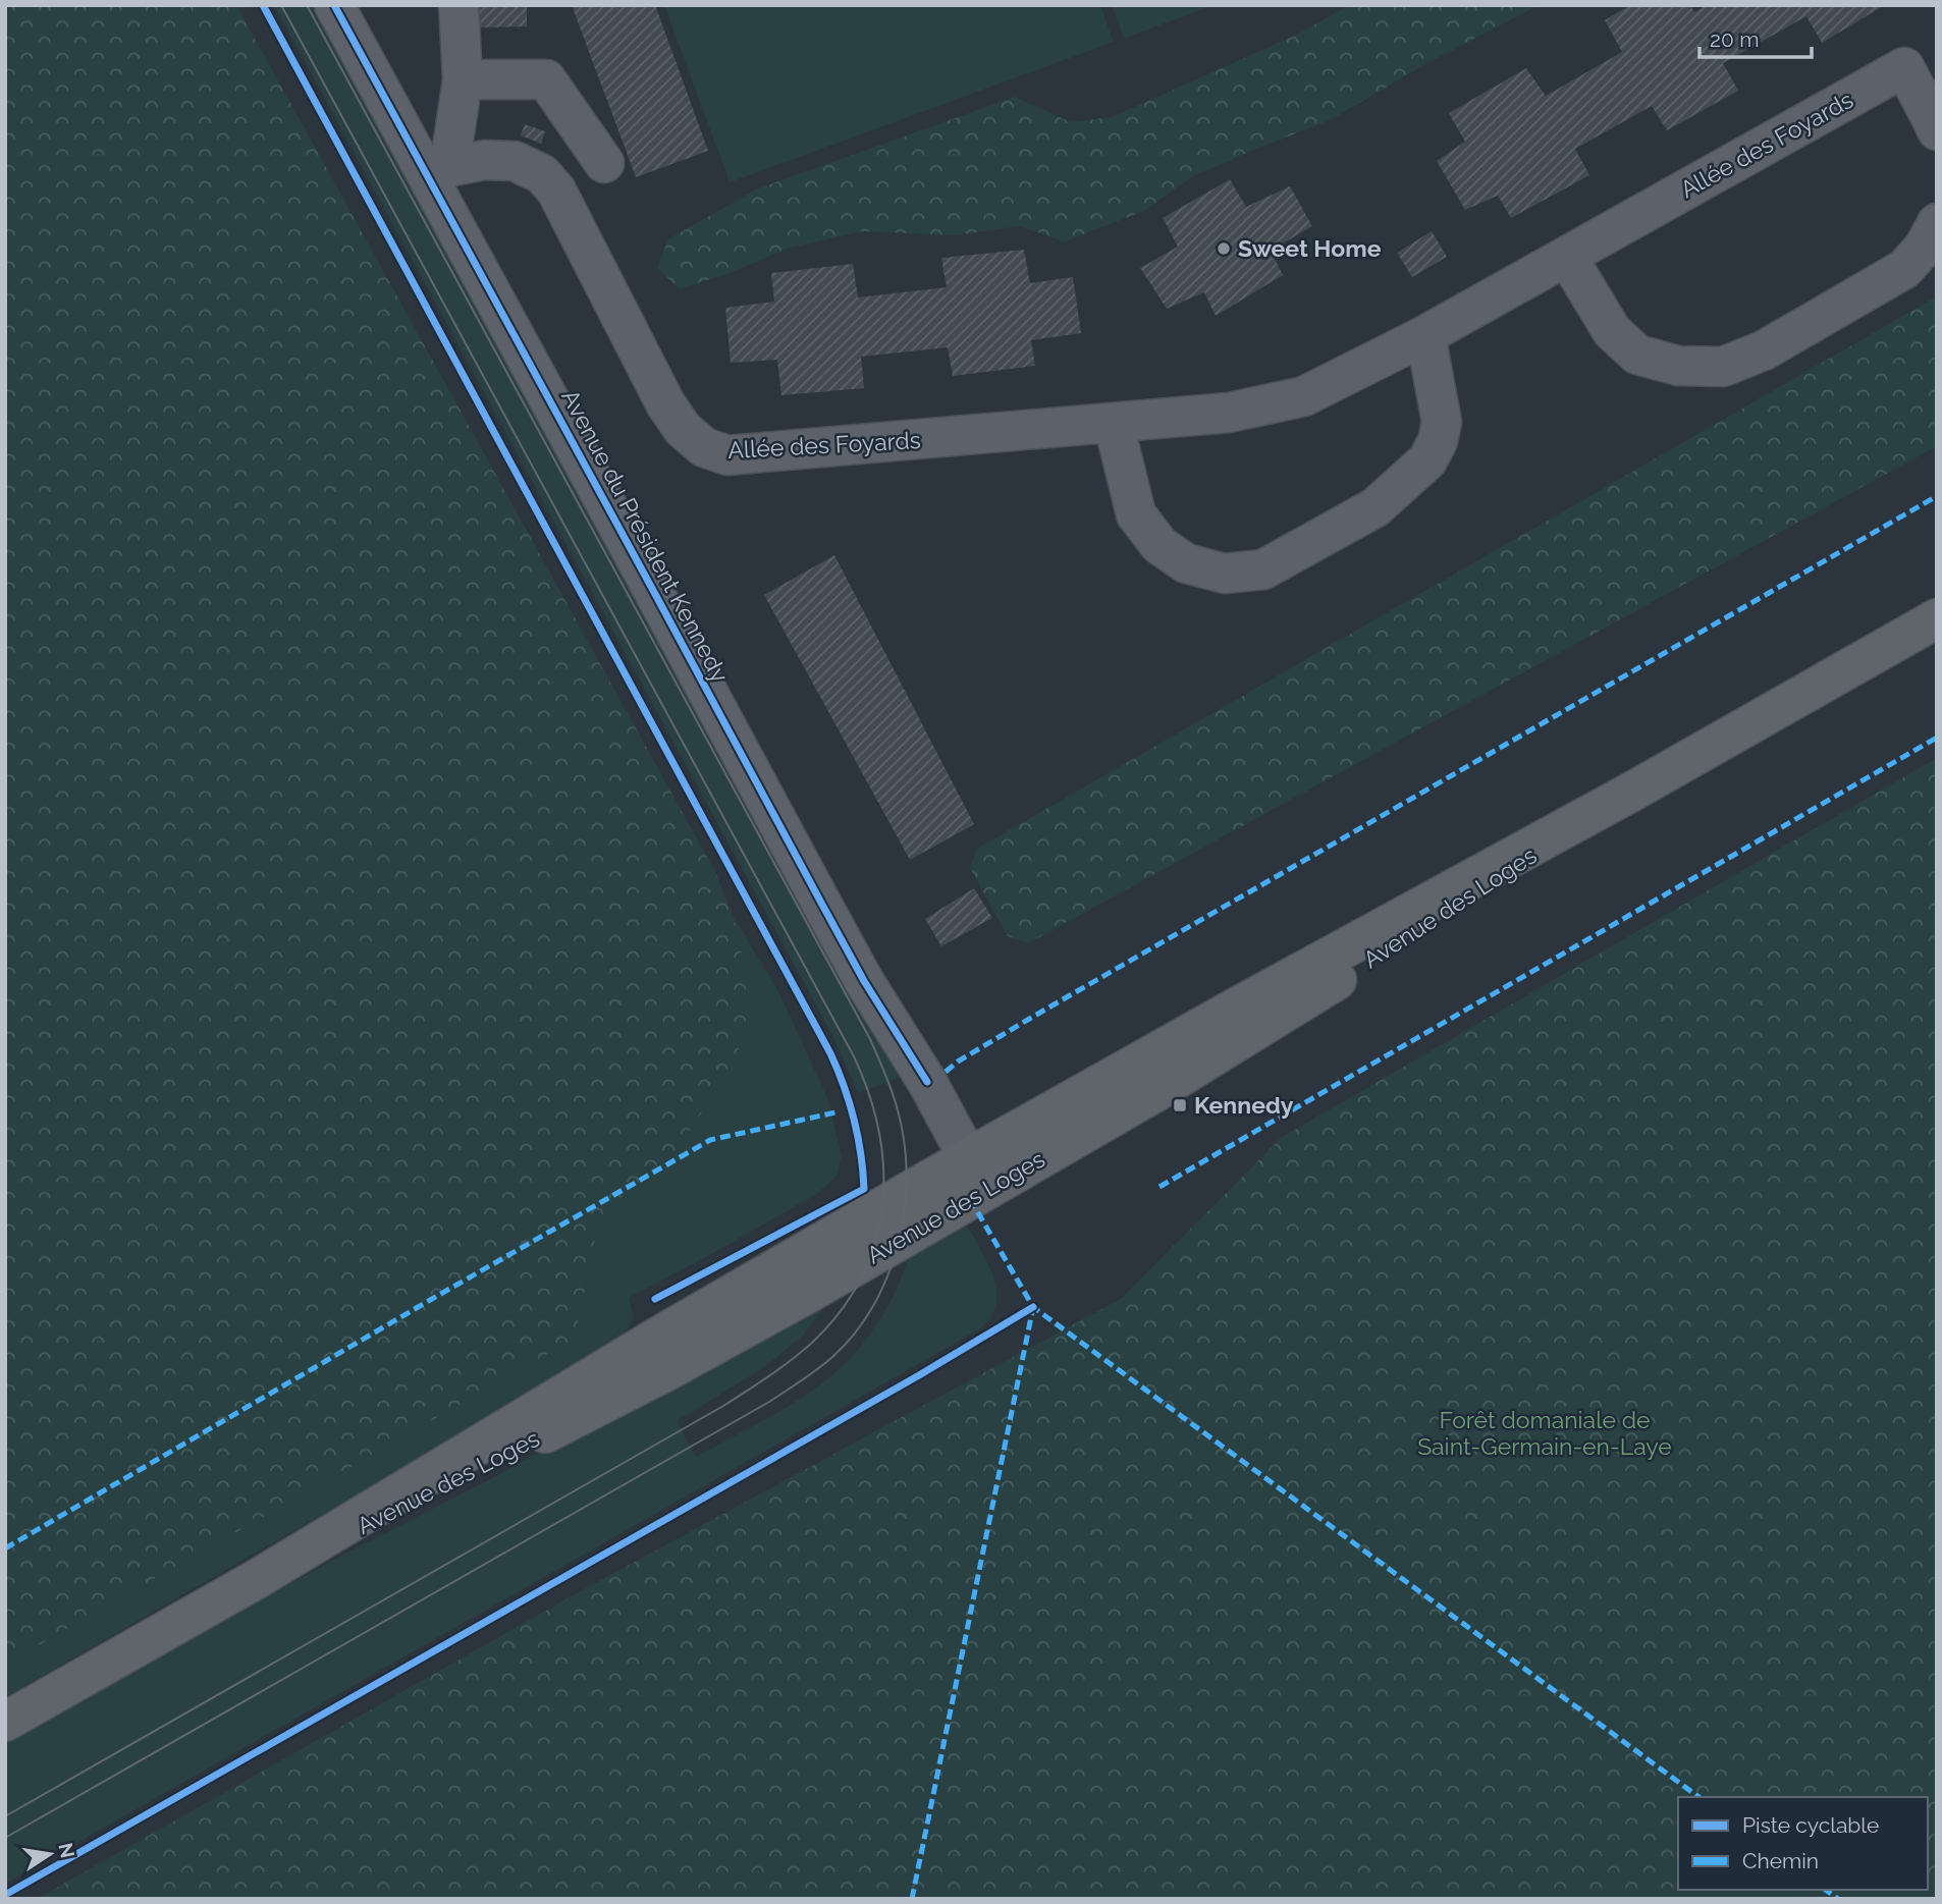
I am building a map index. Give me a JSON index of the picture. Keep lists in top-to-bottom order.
{
  "streets": {
    "main road": ["Avenue des Loges"],
    "street": ["Allée des Foyards", "Avenue du Président Kennedy"]
  },
  "crossings": [
    ["Allée des Foyards", "Avenue du Président Kennedy"],
    ["Avenue du Président Kennedy", "Avenue des Loges"]
  ],
  "parks": ["Forêt domaniale de Saint-Germain-en-Laye"],
  "places": {
    "other": ["Sweet Home"],
    "transit": ["Kennedy"]
  },
  "legend": ["Piste cyclable", "Chemin"],
  "scale_bar": "20 m",
  "north": "right"
}
